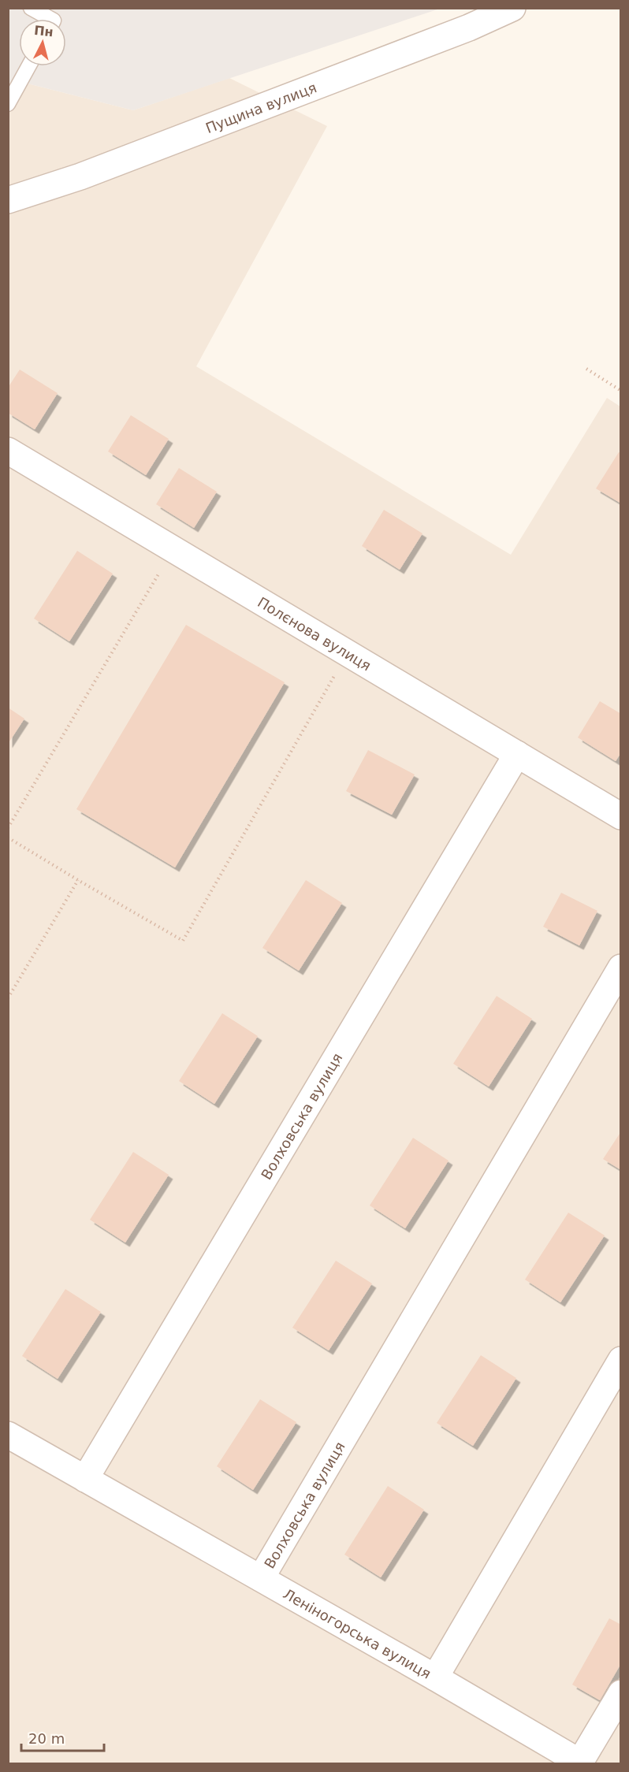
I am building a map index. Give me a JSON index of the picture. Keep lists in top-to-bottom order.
{
  "streets": {
    "street": [
      "Пущина вулиця",
      "Полєнова вулиця",
      "Волховська вулиця",
      "Леніногорська вулиця"
    ]
  },
  "crossings": [
    ["Полєнова вулиця", "Волховська вулиця"],
    ["Волховська вулиця", "Леніногорська вулиця"]
  ],
  "scale_bar": "20 m",
  "north": "top"
}
